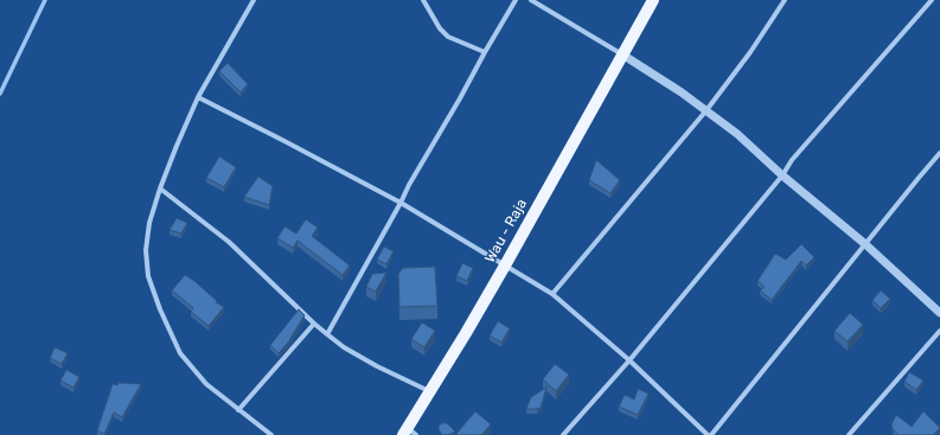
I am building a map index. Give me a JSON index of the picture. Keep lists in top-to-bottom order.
{
  "streets": {
    "main road": ["Wau - Raja"]
  }
}
